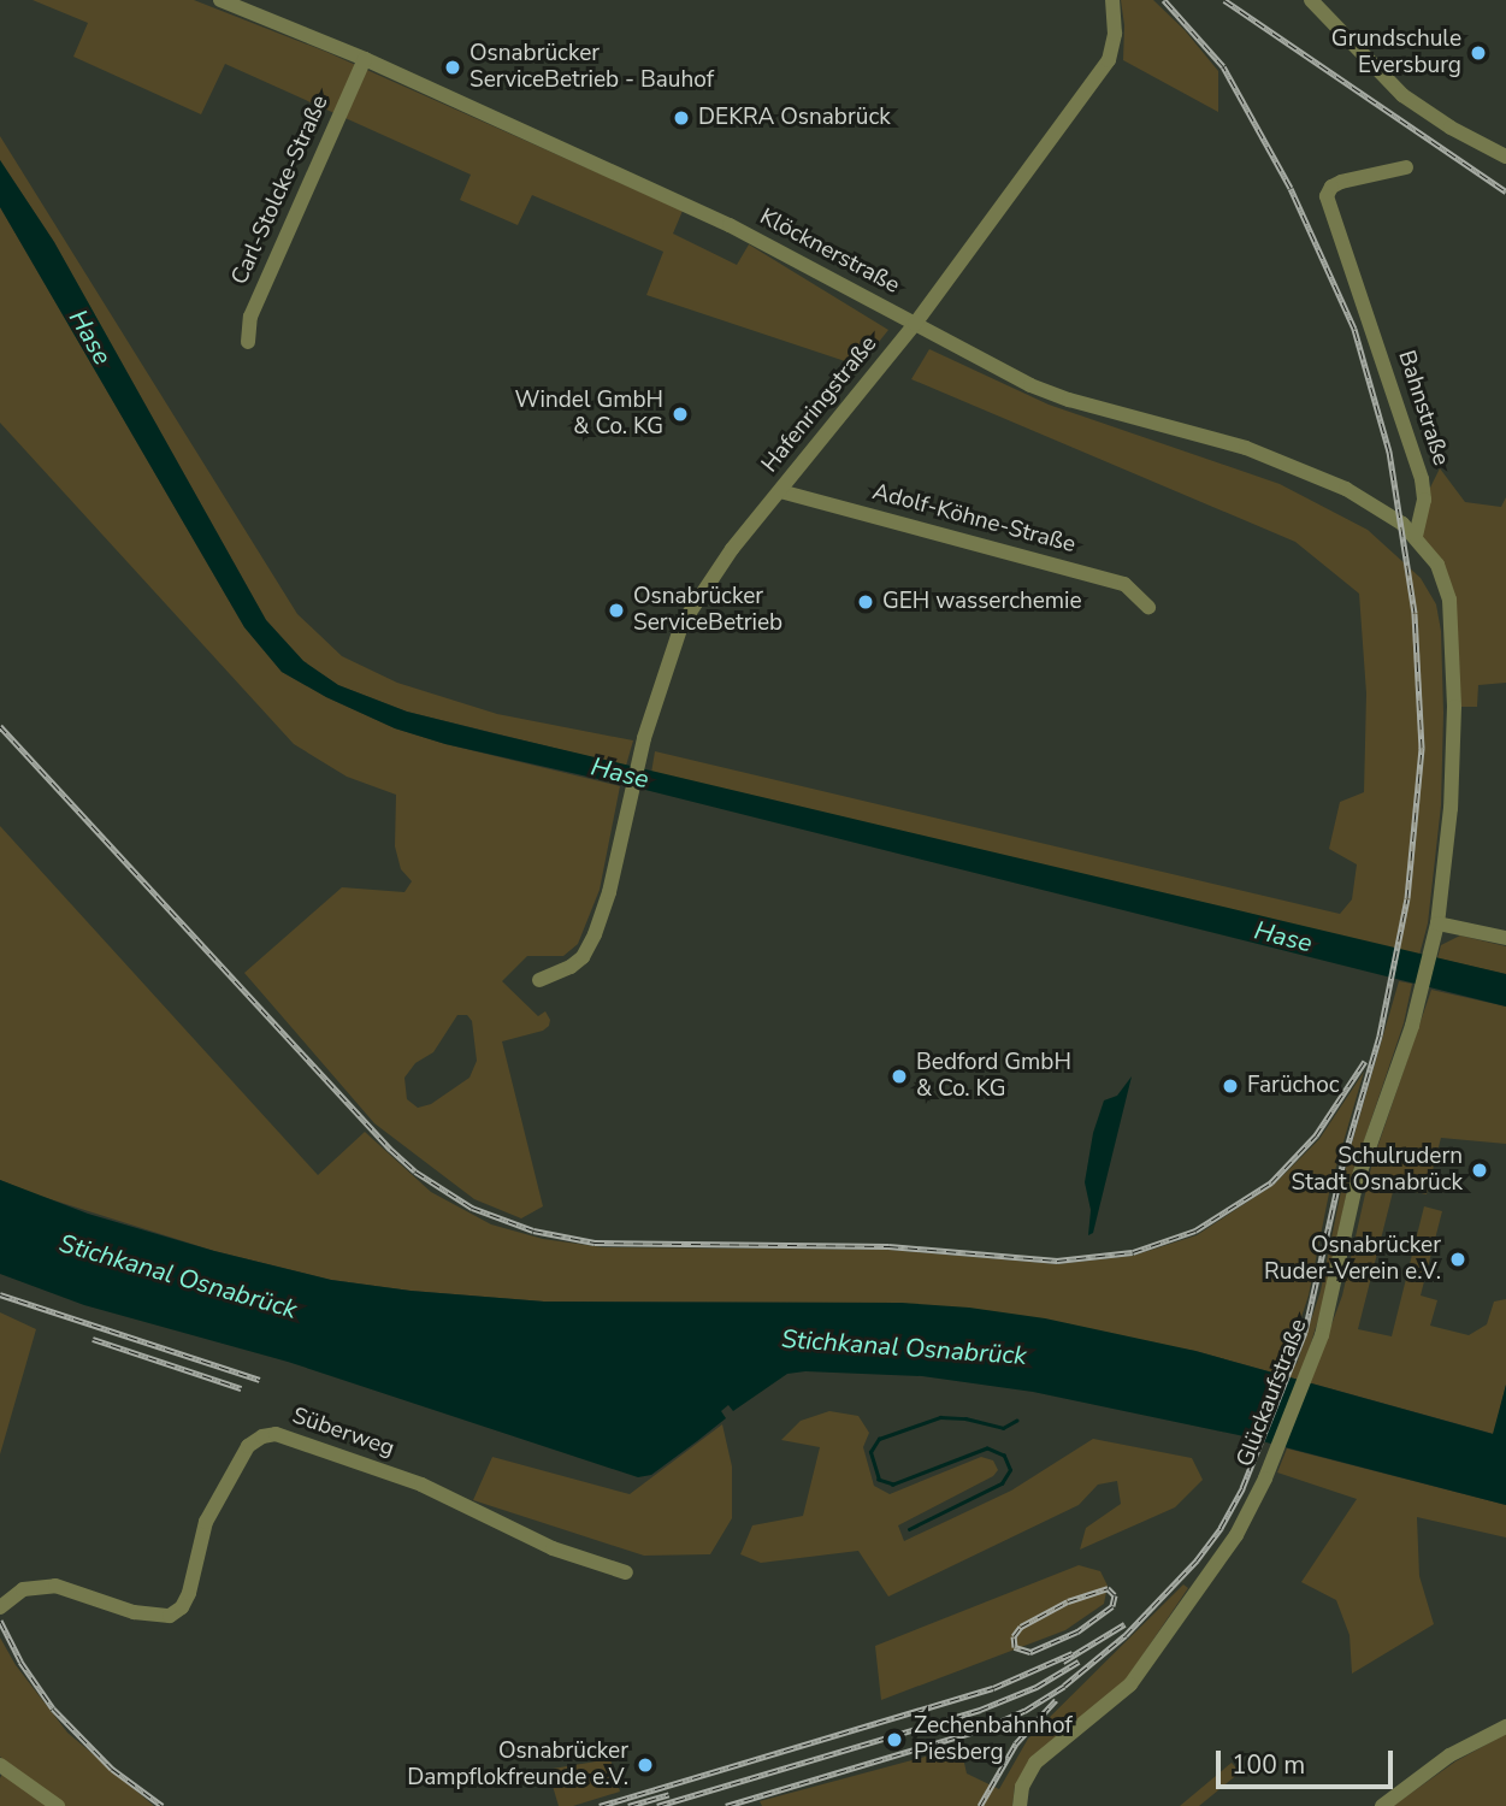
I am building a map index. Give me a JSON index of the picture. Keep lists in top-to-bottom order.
{
  "streets": {
    "street": [
      "Carl-Stolcke-Straße",
      "Klöcknerstraße",
      "Hafenringstraße",
      "Bahnstraße",
      "Adolf-Köhne-Straße",
      "Glückaufstraße",
      "Süberweg"
    ]
  },
  "crossings": [
    ["Carl-Stolcke-Straße", "Klöcknerstraße"],
    ["Klöcknerstraße", "Hafenringstraße"],
    ["Klöcknerstraße", "Bahnstraße"],
    ["Hafenringstraße", "Adolf-Köhne-Straße"]
  ],
  "water": ["Hase", "Stichkanal Osnabrück"],
  "places": [
    "Grundschule Eversburg",
    "Osnabrücker ServiceBetrieb - Bauhof",
    "DEKRA Osnabrück",
    "Windel GmbH & Co. KG",
    "GEH wasserchemie",
    "Osnabrücker ServiceBetrieb",
    "Bedford GmbH & Co. KG",
    "Farüchoc",
    "Schulrudern Stadt Osnabrück",
    "Osnabrücker Ruder-Verein e.V.",
    "Zechenbahnhof Piesberg",
    "Osnabrücker Dampflokfreunde e.V."
  ],
  "scale_bar": "100 m"
}
